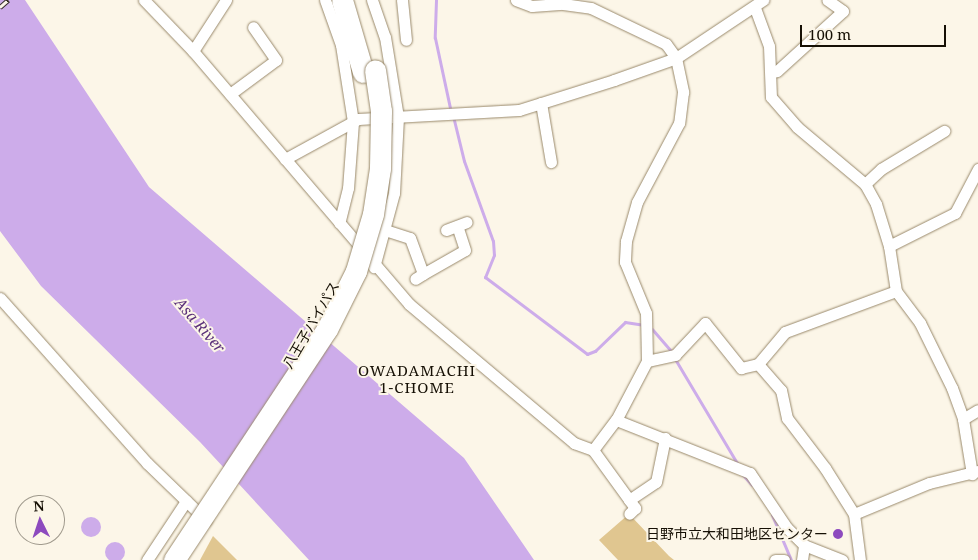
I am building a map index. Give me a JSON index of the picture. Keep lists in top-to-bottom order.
{
  "streets": {
    "highway": ["八王子バイパス"]
  },
  "districts": ["OWADAMACHI 1-CHOME"],
  "water": ["Asa River"],
  "places": ["日野市立大和田地区センター"],
  "scale_bar": "100 m",
  "north": "top"
}
